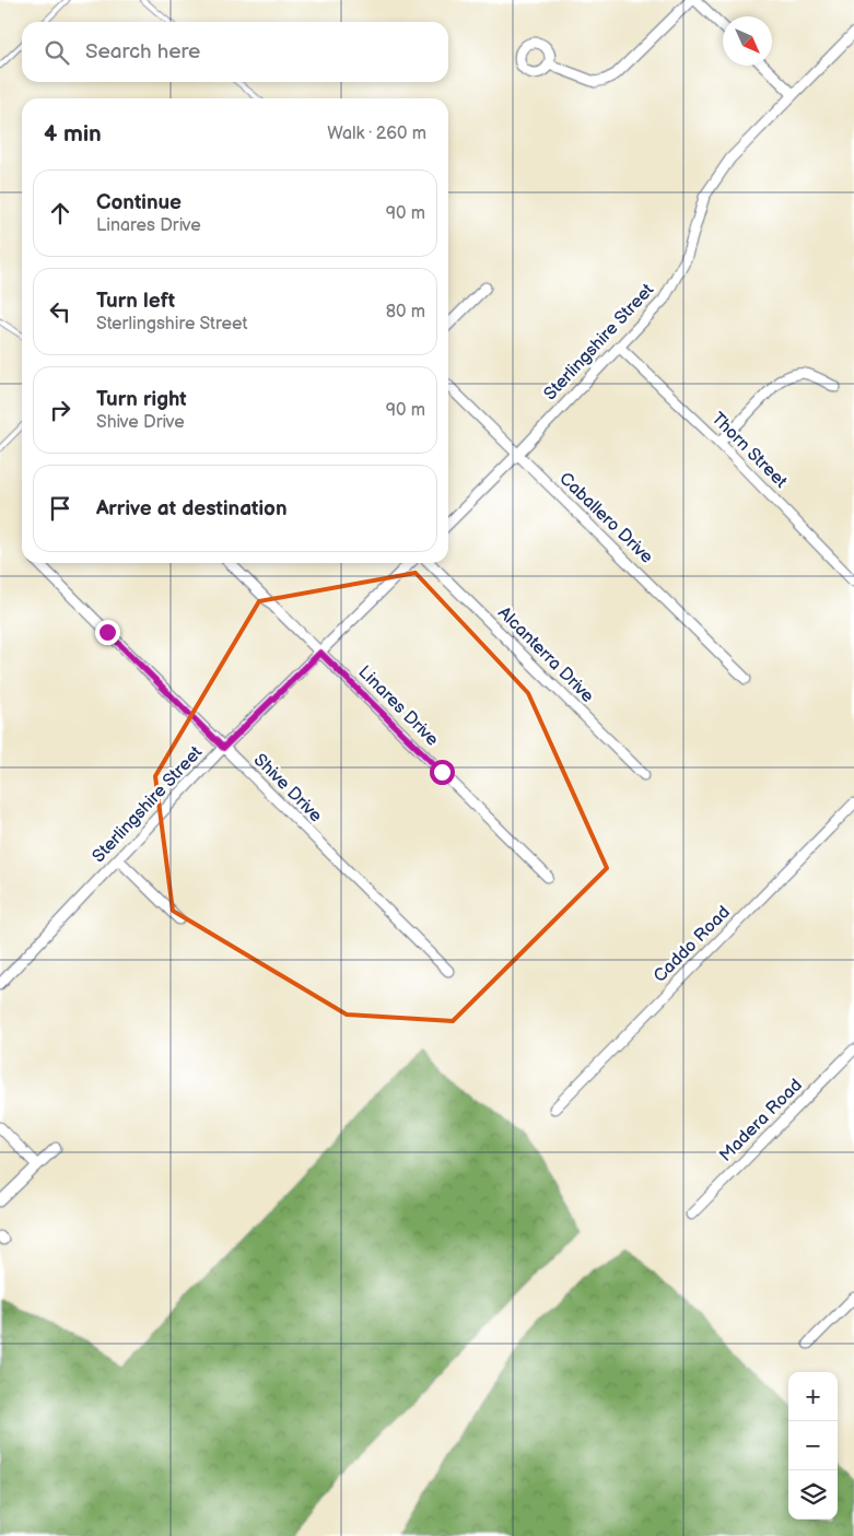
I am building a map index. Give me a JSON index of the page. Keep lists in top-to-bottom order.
{
  "streets": {
    "street": [
      "Sterlingshire Street",
      "Thorn Street",
      "Caballero Drive",
      "Alcanterra Drive",
      "Linares Drive",
      "Shive Drive",
      "Caddo Road",
      "Madera Road"
    ]
  },
  "crossings": [
    ["Sterlingshire Street", "Thorn Street"],
    ["Sterlingshire Street", "Caballero Drive"],
    ["Sterlingshire Street", "Linares Drive"],
    ["Sterlingshire Street", "Shive Drive"]
  ],
  "north": "bottom right",
  "page": {
    "search": "Search here",
    "heading": ["4 min", "Walk · 260 m"],
    "list": [
      ["Continue", "Linares Drive", "90 m"],
      ["Turn left", "Sterlingshire Street", "80 m"],
      ["Turn right", "Shive Drive", "90 m"],
      "Arrive at destination"
    ],
    "map_buttons": ["+", "−"]
  }
}
